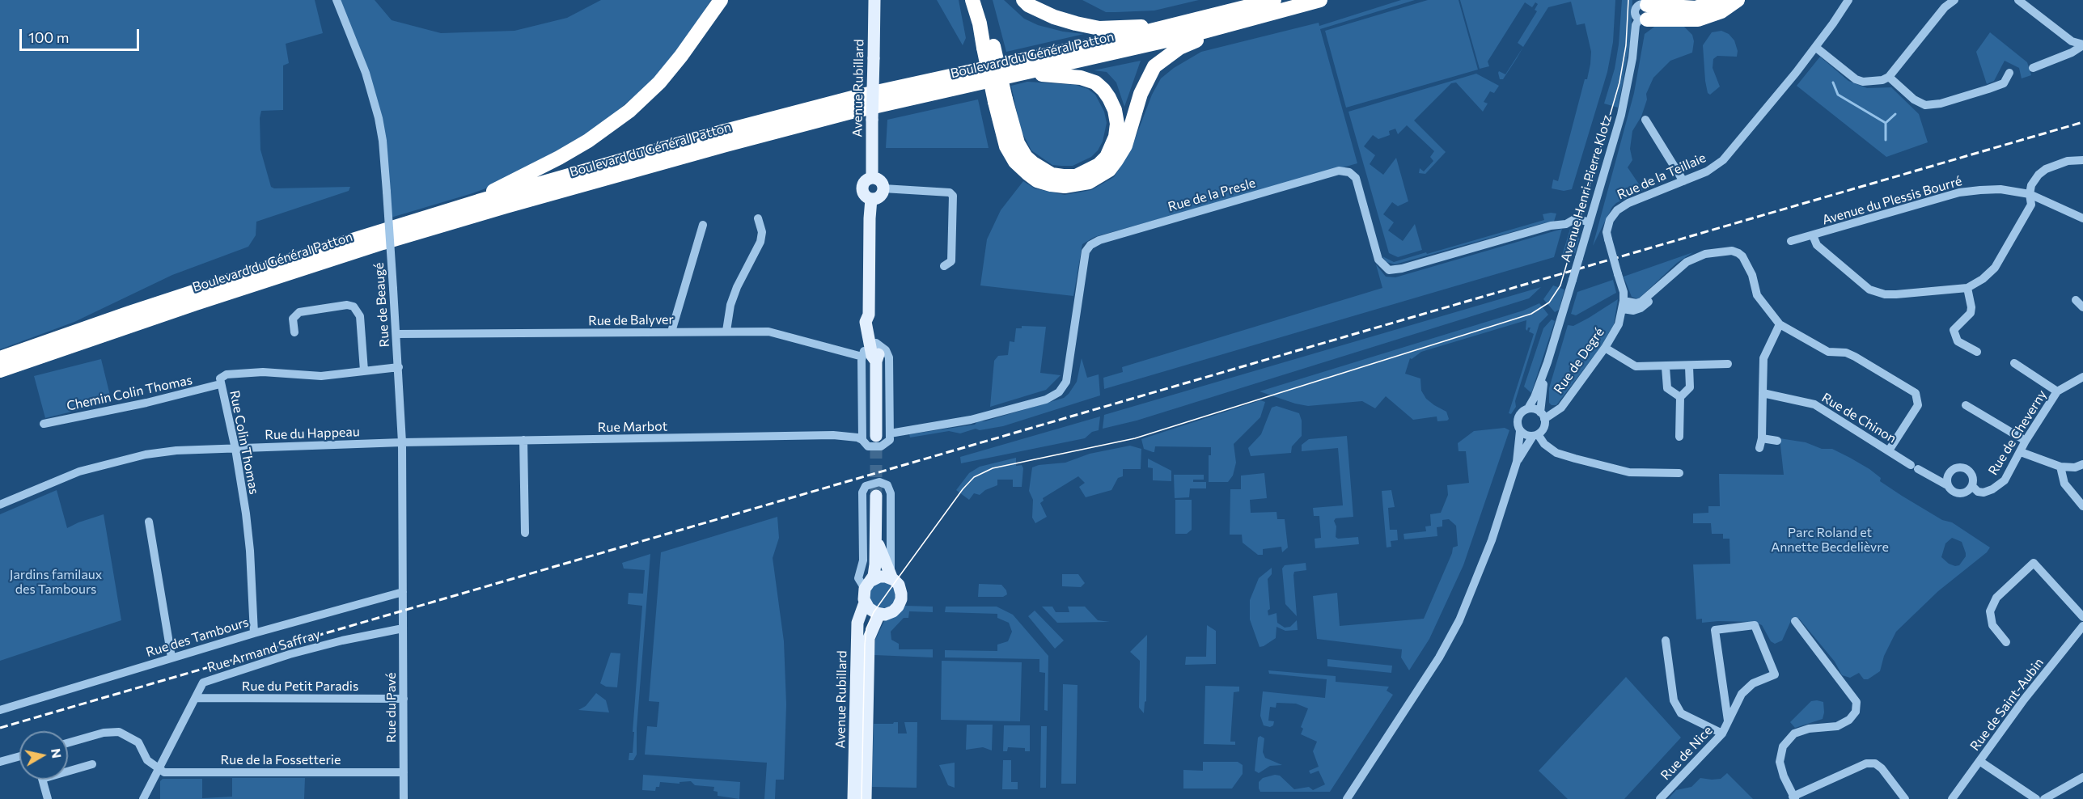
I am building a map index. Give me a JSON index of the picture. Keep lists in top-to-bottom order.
{
  "streets": {
    "highway": ["Boulevard du Général Patton"],
    "main road": ["Avenue Rubillard"],
    "street": [
      "Rue de la Teillaie",
      "Avenue Henri-Pierre Klotz",
      "Rue de la Presle",
      "Avenue du Plessis Bourré",
      "Rue de Beaugé",
      "Rue de Balyver",
      "Rue de Degré",
      "Chemin Colin Thomas",
      "Rue de Chinon",
      "Rue Marbot",
      "Rue de Cheverny",
      "Rue du Happeau",
      "Rue Colin Thomas",
      "Rue des Tambours",
      "Rue Armand Saffray",
      "Rue du Petit Paradis",
      "Rue de Saint-Aubin",
      "Rue du Pavé",
      "Rue de Nice",
      "Rue de la Fossetterie"
    ]
  },
  "crossings": [
    ["Avenue Rubillard", "Rue de la Presle"],
    ["Rue de la Teillaie", "Rue de Degré"],
    ["Avenue Henri-Pierre Klotz", "Rue de la Presle"],
    ["Avenue Henri-Pierre Klotz", "Rue de Degré"],
    ["Rue de Beaugé", "Rue de Balyver"],
    ["Rue de Beaugé", "Rue Marbot"],
    ["Rue de Beaugé", "Rue du Happeau"],
    ["Rue de Beaugé", "Rue Colin Thomas"],
    ["Rue de Beaugé", "Rue des Tambours"],
    ["Rue de Beaugé", "Rue du Pavé"],
    ["Chemin Colin Thomas", "Rue Colin Thomas"],
    ["Rue de Chinon", "Rue de Cheverny"],
    ["Rue Marbot", "Rue du Happeau"],
    ["Rue du Happeau", "Rue Colin Thomas"],
    ["Rue Colin Thomas", "Rue des Tambours"],
    ["Rue Armand Saffray", "Rue du Petit Paradis"],
    ["Rue Armand Saffray", "Rue du Pavé"],
    ["Rue Armand Saffray", "Rue de la Fossetterie"],
    ["Rue du Petit Paradis", "Rue du Pavé"],
    ["Rue du Pavé", "Rue de la Fossetterie"]
  ],
  "parks": ["Parc Roland et Annette Becdelièvre", "Jardins familaux des Tambours"],
  "scale_bar": "100 m",
  "north": "right"
}
